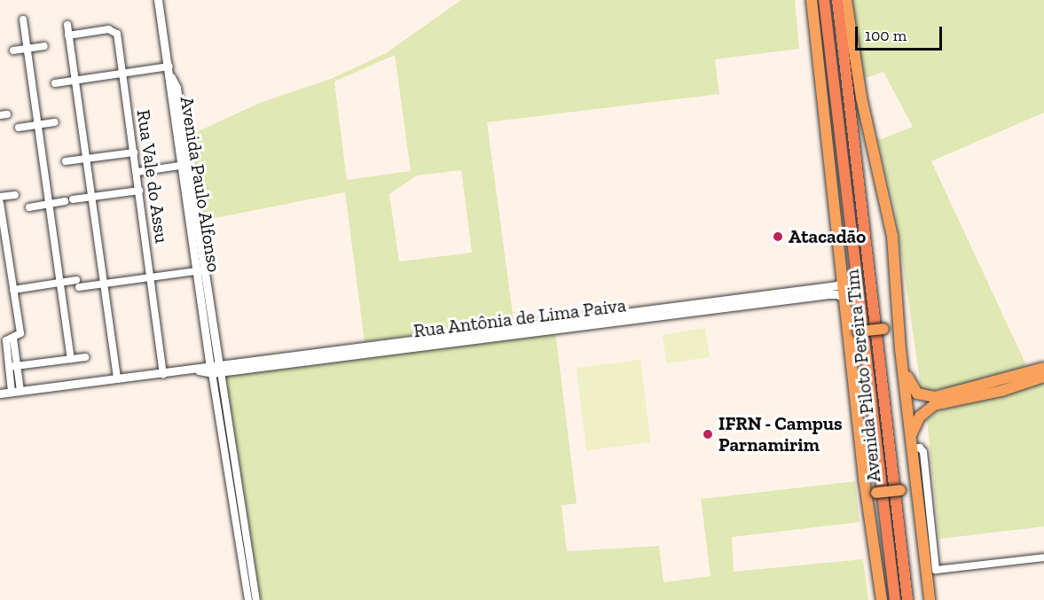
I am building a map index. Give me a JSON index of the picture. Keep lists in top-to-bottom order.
{
  "streets": {
    "highway": ["Avenida Piloto Pereira Tim"],
    "street": ["Rua Vale do Assu", "Avenida Paulo Alfonso", "Rua Antônia de Lima Paiva"]
  },
  "crossings": [
    ["Rua Vale do Assu", "Rua Antônia de Lima Paiva"],
    ["Avenida Paulo Alfonso", "Rua Antônia de Lima Paiva"]
  ],
  "places": ["Atacadão", "IFRN - Campus Parnamirim"],
  "scale_bar": "100 m"
}
